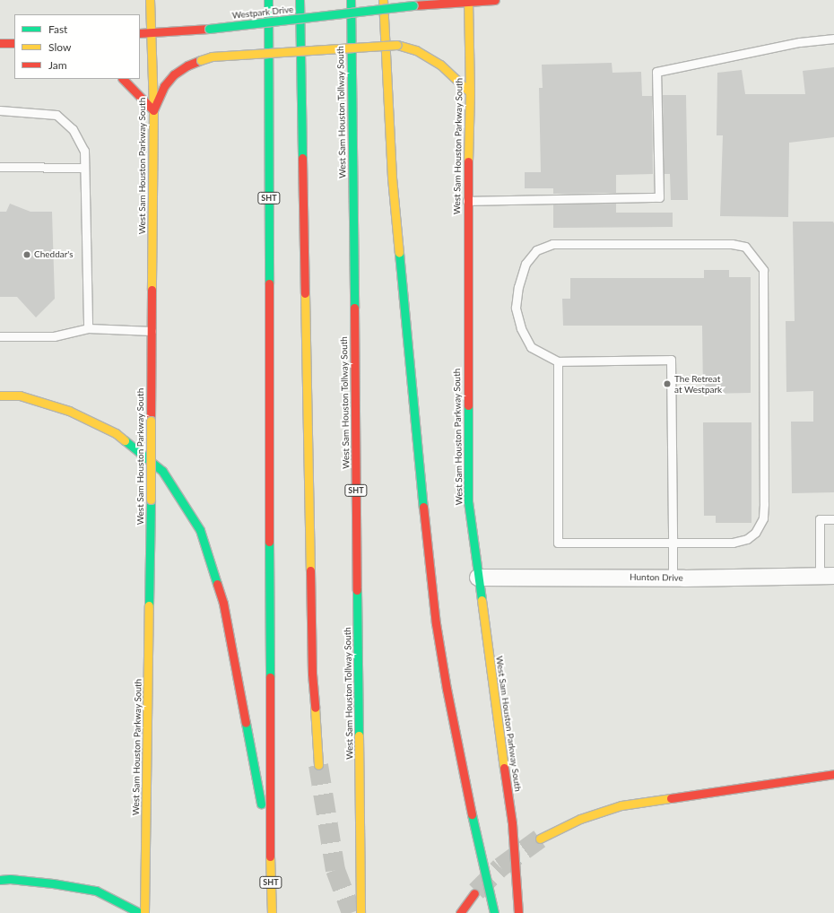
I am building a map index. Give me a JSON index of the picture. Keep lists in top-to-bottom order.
{
  "streets": {
    "main road": [
      "Westpark Drive",
      "West Sam Houston Tollway South",
      "West Sam Houston Parkway South",
      "SHT"
    ],
    "street": ["Hunton Drive"]
  },
  "crossings": [
    ["Westpark Drive", "West Sam Houston Parkway South"],
    ["West Sam Houston Parkway South", "Hunton Drive"]
  ],
  "places": ["Cheddar's", "The Retreat at Westpark"],
  "legend": ["Fast", "Slow", "Jam"]
}
